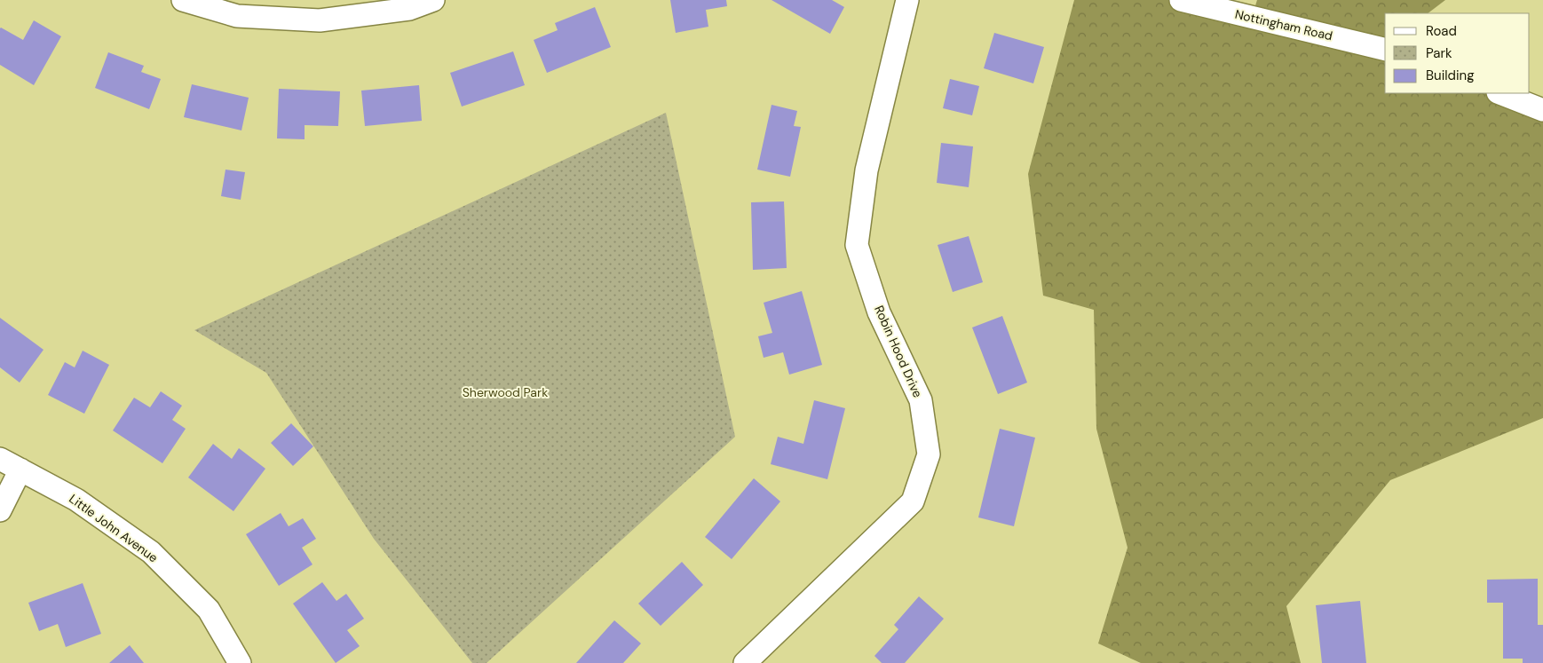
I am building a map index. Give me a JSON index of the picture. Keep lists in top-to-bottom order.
{
  "streets": {
    "street": ["Nottingham Road", "Robin Hood Drive", "Little John Avenue"]
  },
  "parks": ["Sherwood Park"],
  "legend": ["Road", "Park", "Building"]
}
